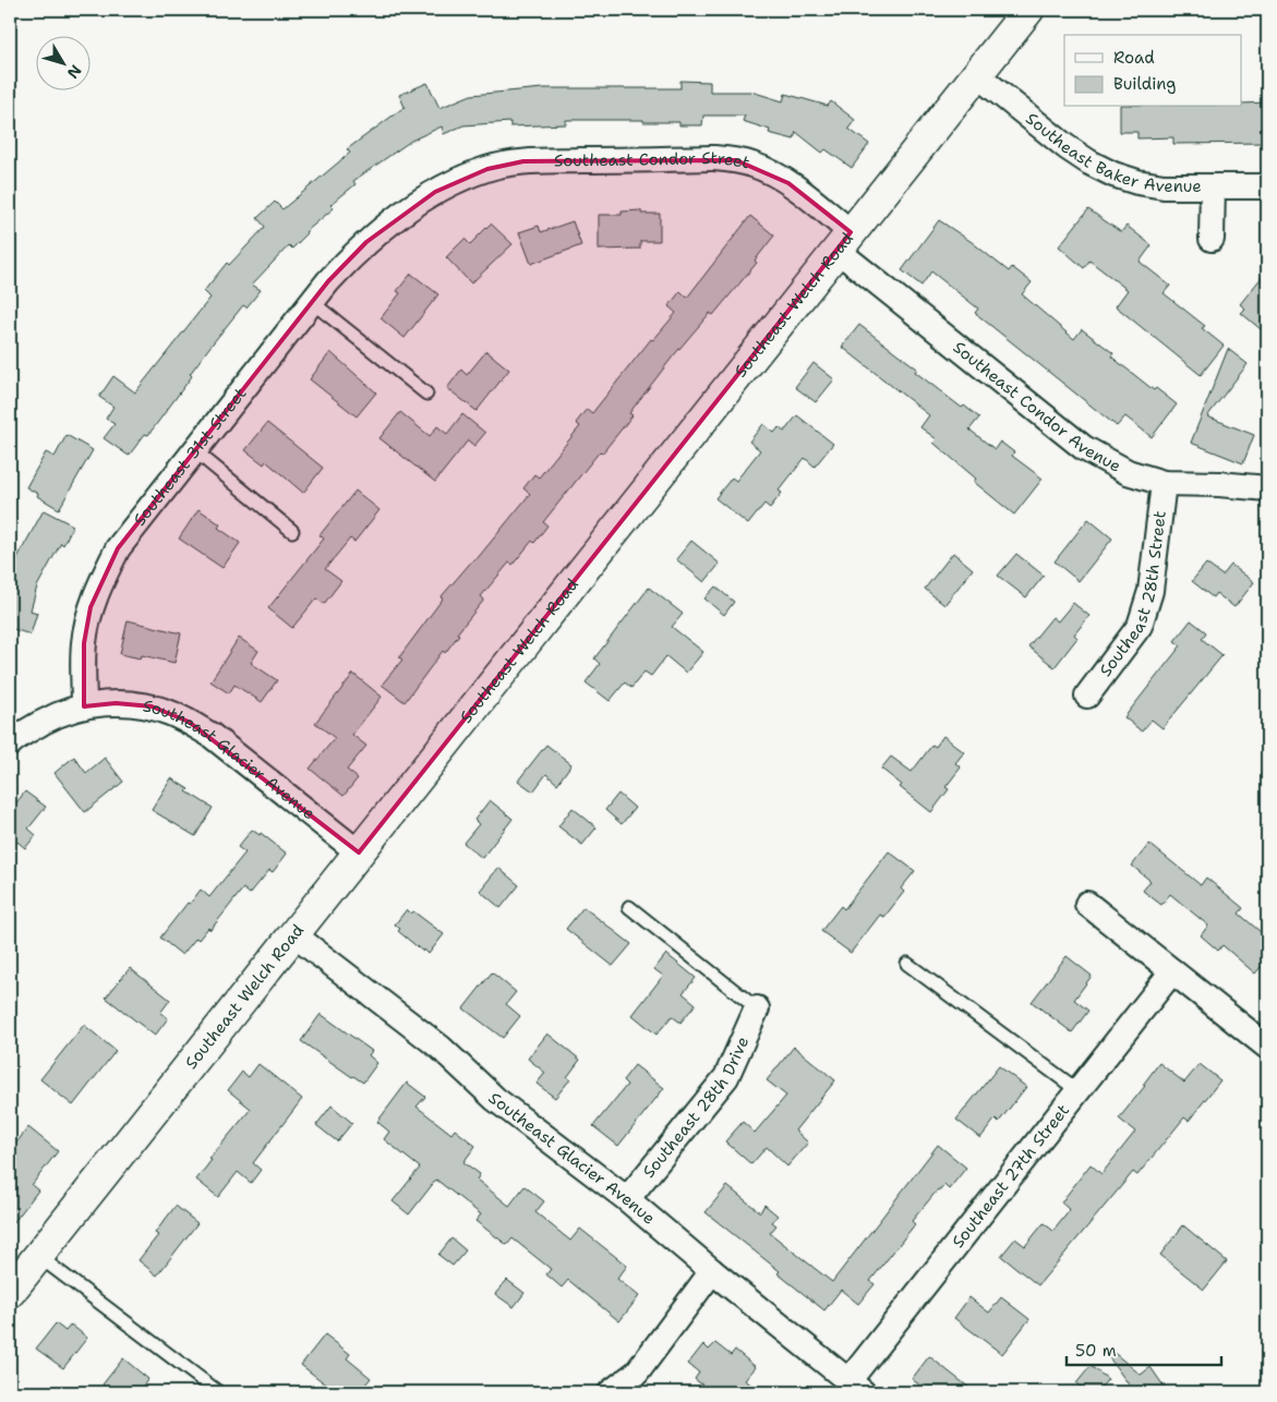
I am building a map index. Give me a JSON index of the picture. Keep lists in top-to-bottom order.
{
  "streets": {
    "street": [
      "Southeast Baker Avenue",
      "Southeast Condor Street",
      "Southeast Welch Road",
      "Southeast Condor Avenue",
      "Southeast 31st Street",
      "Southeast 28th Street",
      "Southeast Glacier Avenue",
      "Southeast 28th Drive",
      "Southeast 27th Street"
    ]
  },
  "crossings": [
    ["Southeast Baker Avenue", "Southeast Welch Road"],
    ["Southeast Condor Street", "Southeast Welch Road"],
    ["Southeast Condor Street", "Southeast Condor Avenue"],
    ["Southeast Condor Street", "Southeast 31st Street"],
    ["Southeast Welch Road", "Southeast Condor Avenue"],
    ["Southeast Welch Road", "Southeast Glacier Avenue"],
    ["Southeast Condor Avenue", "Southeast 28th Street"],
    ["Southeast 31st Street", "Southeast Glacier Avenue"],
    ["Southeast Glacier Avenue", "Southeast 28th Drive"],
    ["Southeast Glacier Avenue", "Southeast 27th Street"]
  ],
  "legend": ["Road", "Building"],
  "scale_bar": "50 m",
  "north": "bottom right"
}
